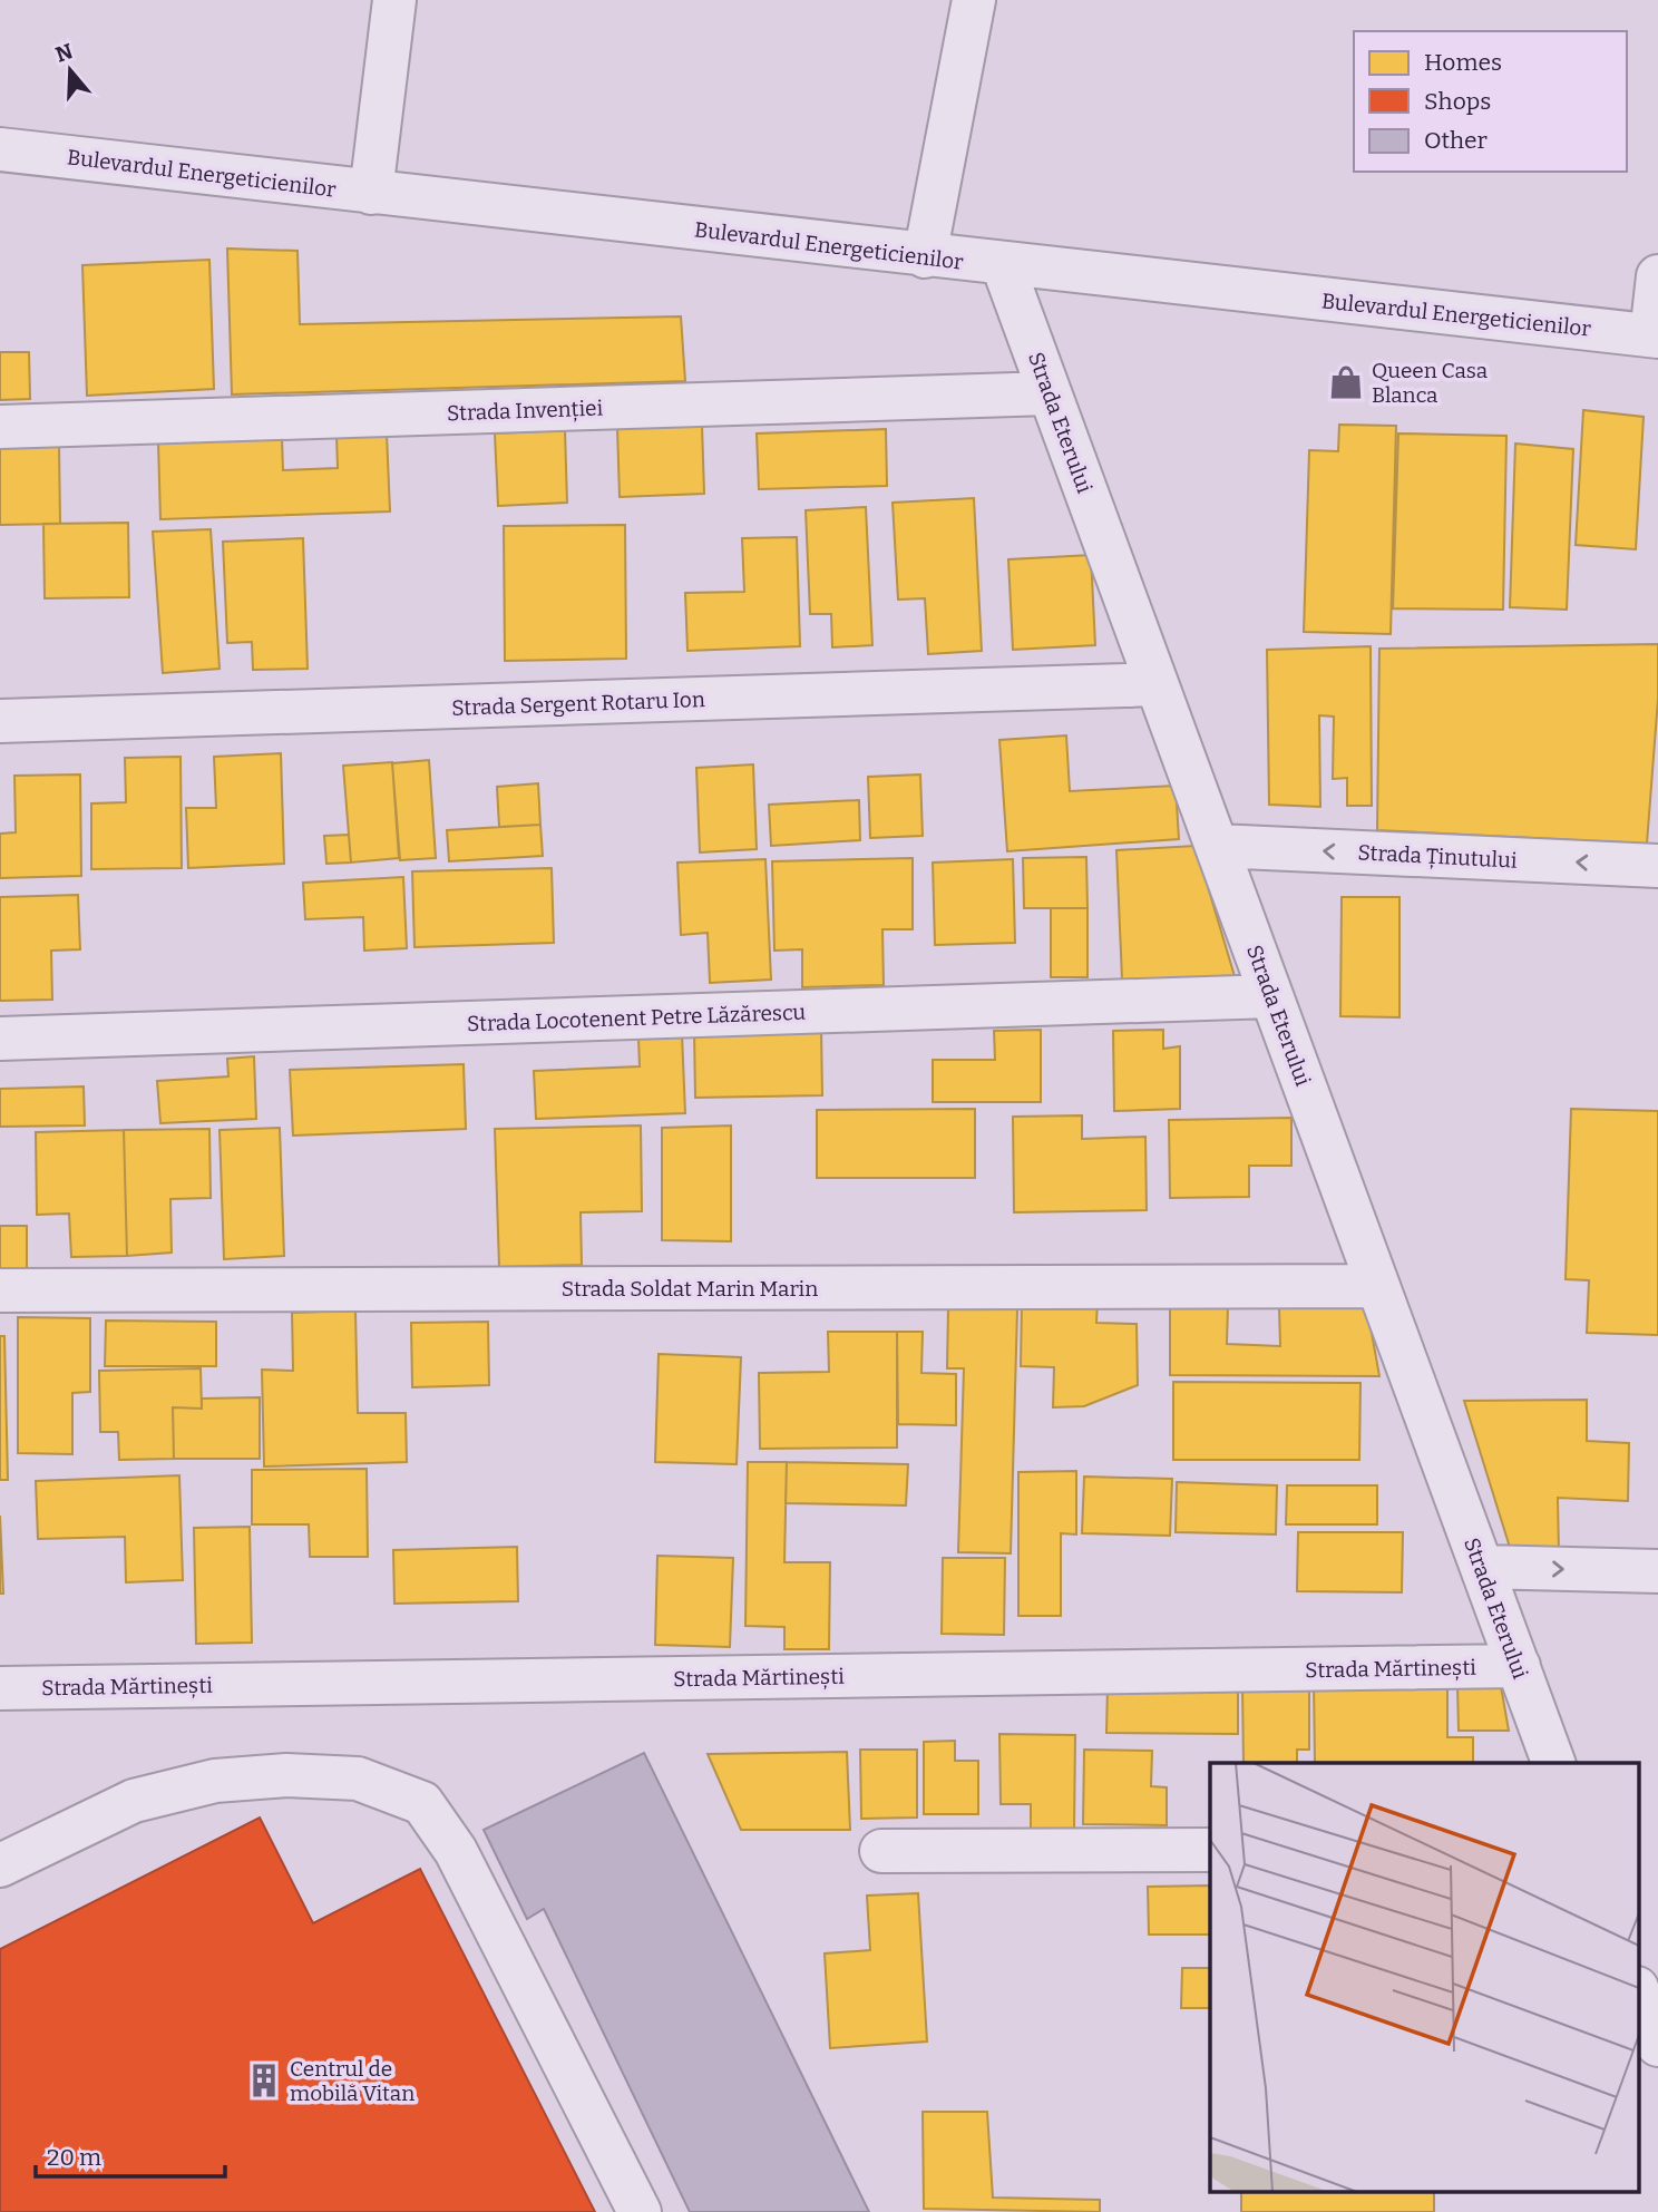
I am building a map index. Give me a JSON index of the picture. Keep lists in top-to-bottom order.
{
  "streets": {
    "street": [
      "Bulevardul Energeticienilor",
      "Strada Invenției",
      "Strada Eterului",
      "Strada Sergent Rotaru Ion",
      "Strada Ținutului",
      "Strada Locotenent Petre Lăzărescu",
      "Strada Soldat Marin Marin",
      "Strada Mărtinești"
    ]
  },
  "crossings": [
    ["Bulevardul Energeticienilor", "Strada Eterului"],
    ["Strada Invenției", "Strada Eterului"],
    ["Strada Eterului", "Strada Sergent Rotaru Ion"],
    ["Strada Eterului", "Strada Ținutului"],
    ["Strada Eterului", "Strada Locotenent Petre Lăzărescu"],
    ["Strada Eterului", "Strada Soldat Marin Marin"],
    ["Strada Eterului", "Strada Mărtinești"]
  ],
  "one_way": ["Strada Ținutului"],
  "places": {
    "shop": ["Queen Casa Blanca"],
    "building": ["Centrul de mobilă Vitan"]
  },
  "legend": ["Homes", "Shops", "Other"],
  "scale_bar": "20 m",
  "north": "top"
}
